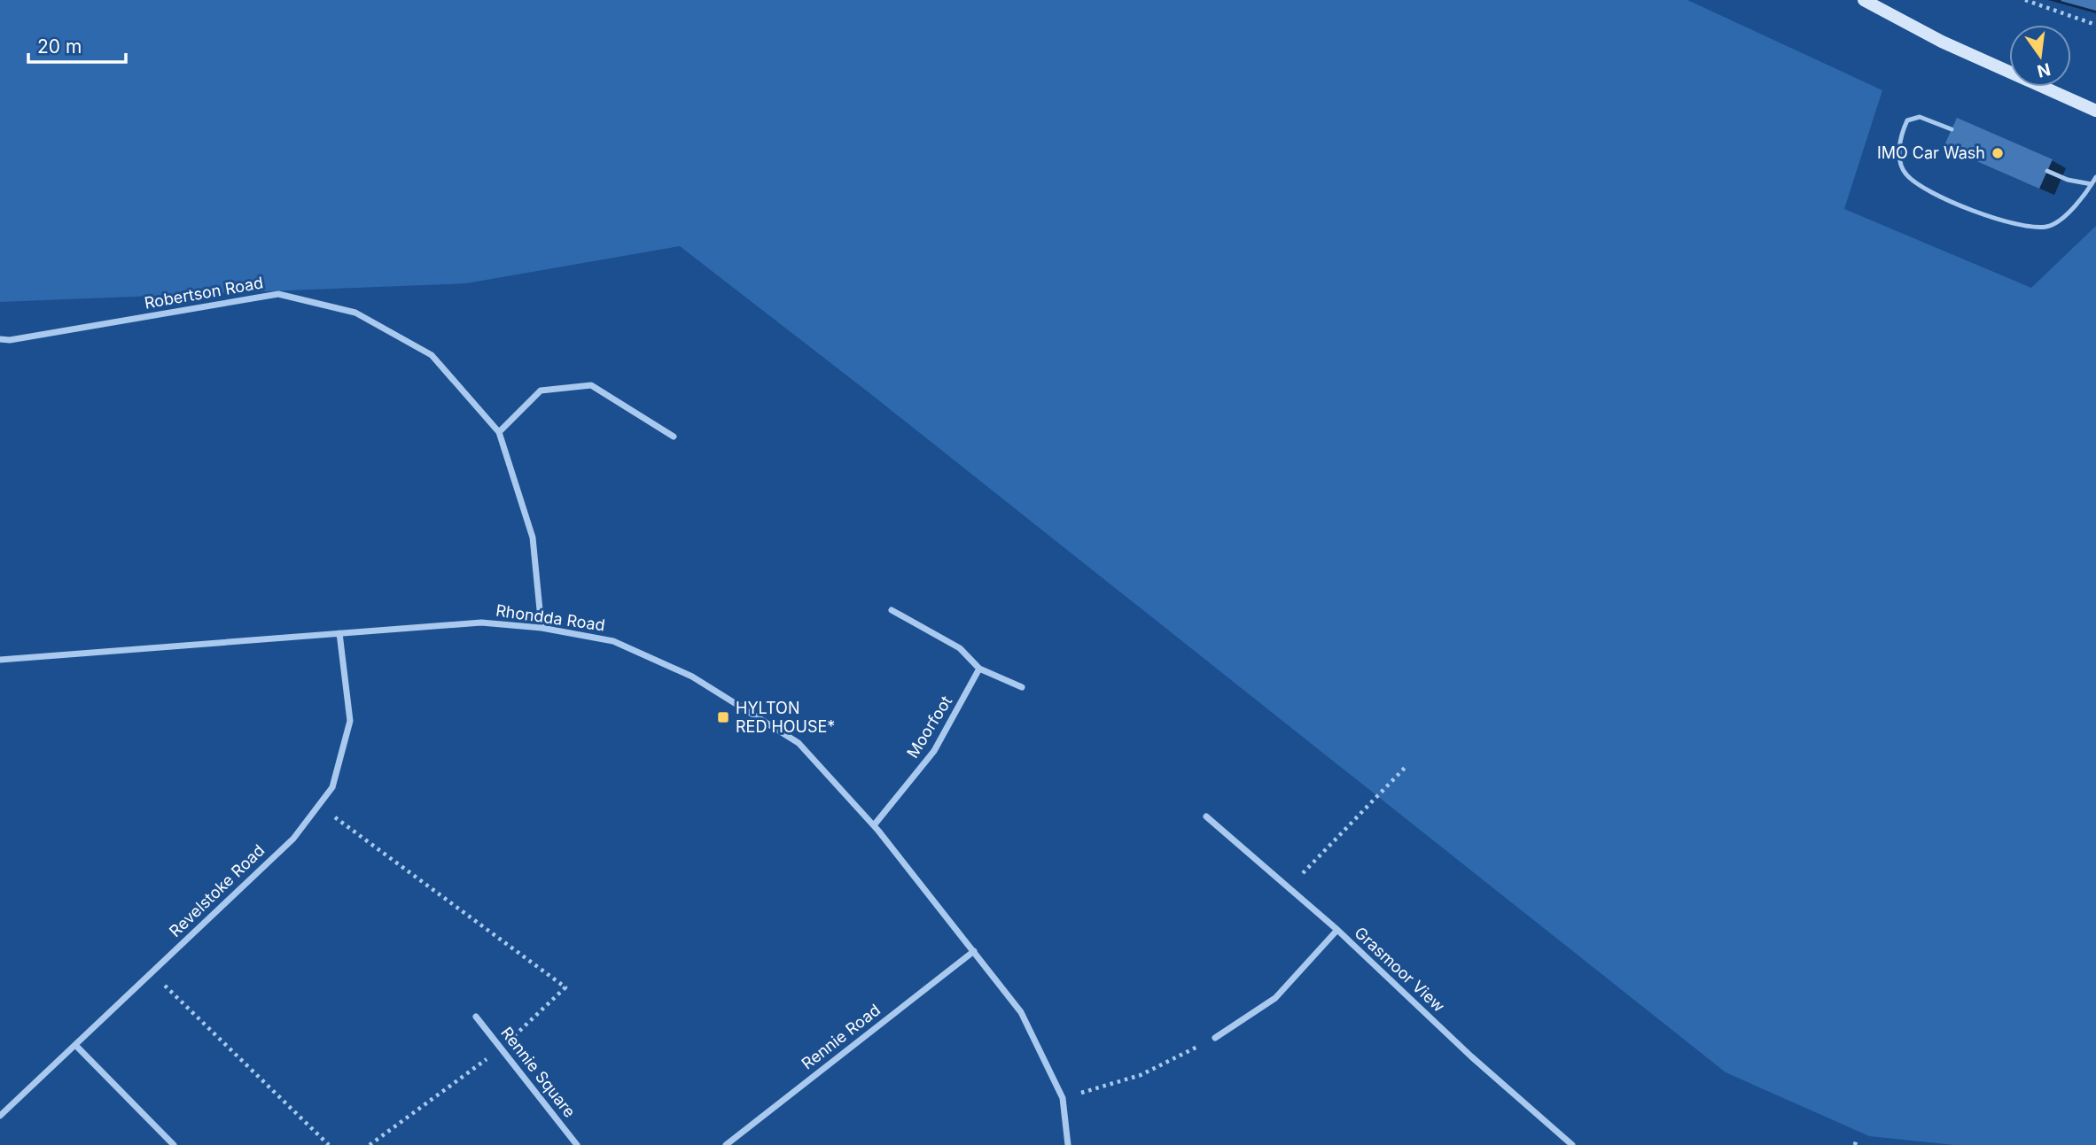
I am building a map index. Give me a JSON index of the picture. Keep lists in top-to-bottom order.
{
  "streets": {
    "street": [
      "Robertson Road",
      "Rhondda Road",
      "Moorfoot",
      "Revelstoke Road",
      "Grasmoor View",
      "Rennie Road",
      "Rennie Square"
    ]
  },
  "crossings": [
    ["Robertson Road", "Rhondda Road"],
    ["Rhondda Road", "Moorfoot"],
    ["Rhondda Road", "Revelstoke Road"],
    ["Rhondda Road", "Rennie Road"]
  ],
  "places": {
    "other": ["IMO Car Wash"],
    "transit": ["HYLTON RED HOUSE*"]
  },
  "scale_bar": "20 m",
  "north": "bottom"
}
